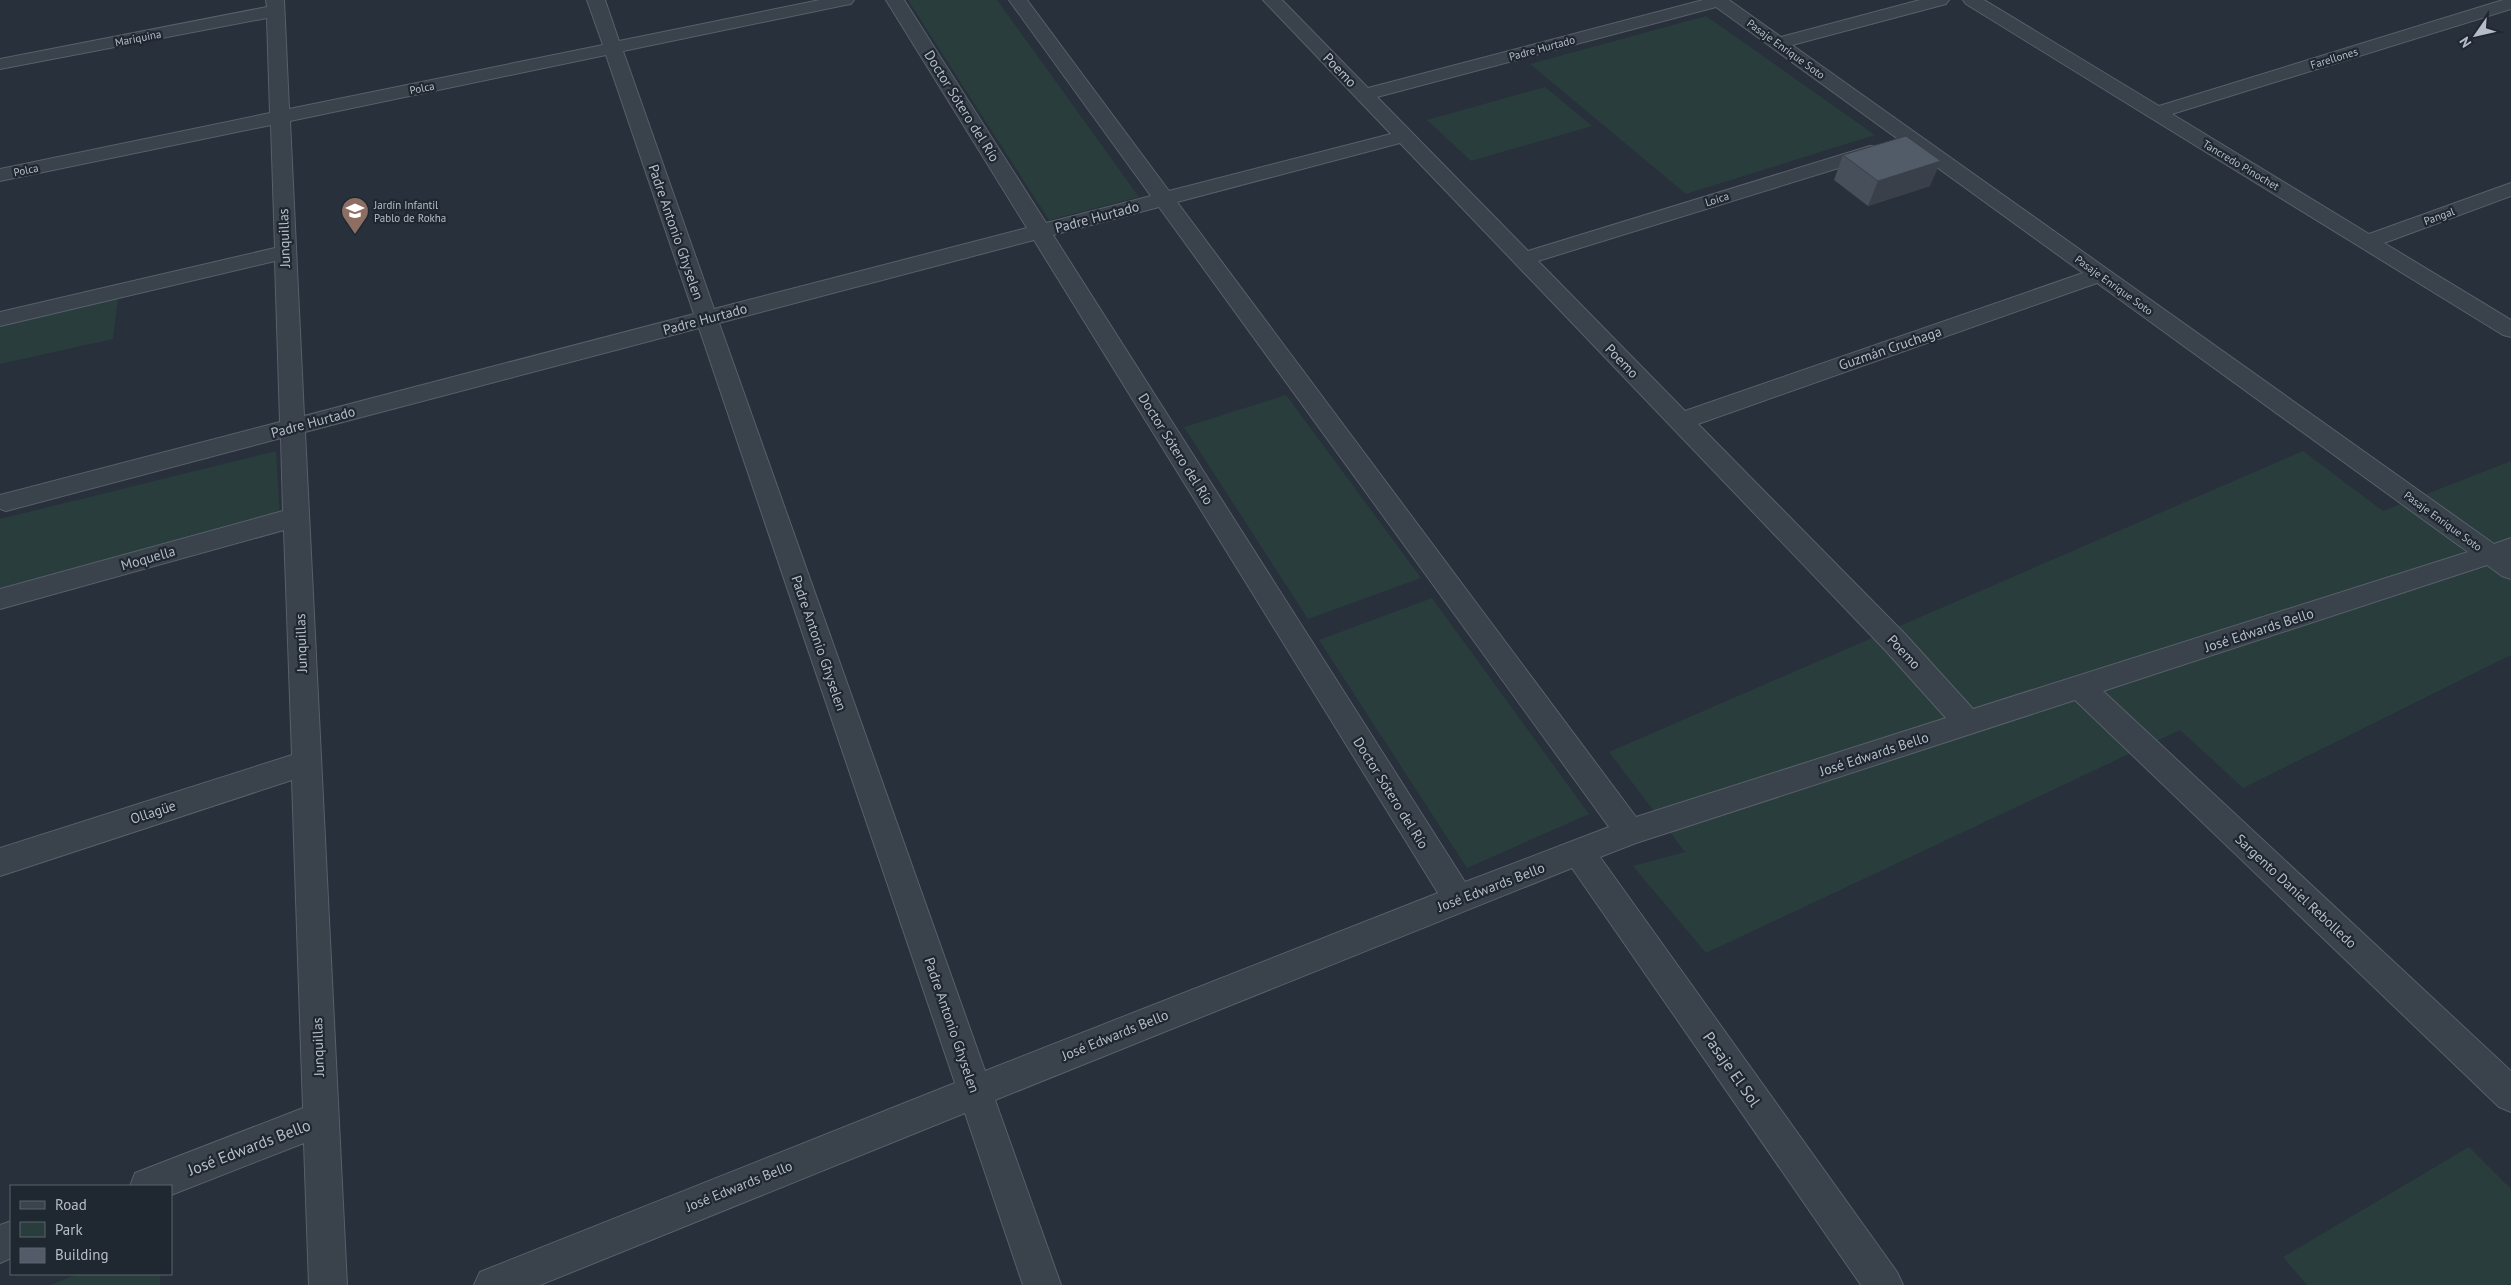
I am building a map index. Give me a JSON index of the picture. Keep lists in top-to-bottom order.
{
  "streets": {
    "street": [
      "Mariquina",
      "Padre Hurtado",
      "Pasaje Enrique Soto",
      "Farellones",
      "Poemo",
      "Polca",
      "Doctor Sótero del Río",
      "Tancredo Pinochet",
      "Loica",
      "Pangal",
      "Padre Antonio Ghyselen",
      "Junquillas",
      "Guzmán Cruchaga",
      "Moquella",
      "José Edwards Bello",
      "Ollagüe",
      "Sargento Daniel Rebolledo",
      "Pasaje El Sol"
    ]
  },
  "crossings": [
    ["Mariquina", "Junquillas"],
    ["Padre Hurtado", "Pasaje Enrique Soto"],
    ["Padre Hurtado", "Poemo"],
    ["Padre Hurtado", "Doctor Sótero del Río"],
    ["Padre Hurtado", "Padre Antonio Ghyselen"],
    ["Padre Hurtado", "Junquillas"],
    ["Pasaje Enrique Soto", "Loica"],
    ["Pasaje Enrique Soto", "Guzmán Cruchaga"],
    ["Pasaje Enrique Soto", "José Edwards Bello"],
    ["Farellones", "Tancredo Pinochet"],
    ["Poemo", "Loica"],
    ["Poemo", "Guzmán Cruchaga"],
    ["Poemo", "José Edwards Bello"],
    ["Polca", "Padre Antonio Ghyselen"],
    ["Polca", "Junquillas"],
    ["Doctor Sótero del Río", "José Edwards Bello"],
    ["Tancredo Pinochet", "Pangal"],
    ["Padre Antonio Ghyselen", "José Edwards Bello"],
    ["Junquillas", "Moquella"],
    ["Junquillas", "José Edwards Bello"],
    ["Junquillas", "Ollagüe"],
    ["José Edwards Bello", "Sargento Daniel Rebolledo"],
    ["José Edwards Bello", "Pasaje El Sol"]
  ],
  "places": {
    "school or university": ["Jardín Infantil Pablo de Rokha"]
  },
  "legend": ["Road", "Park", "Building"],
  "north": "bottom left"
}
